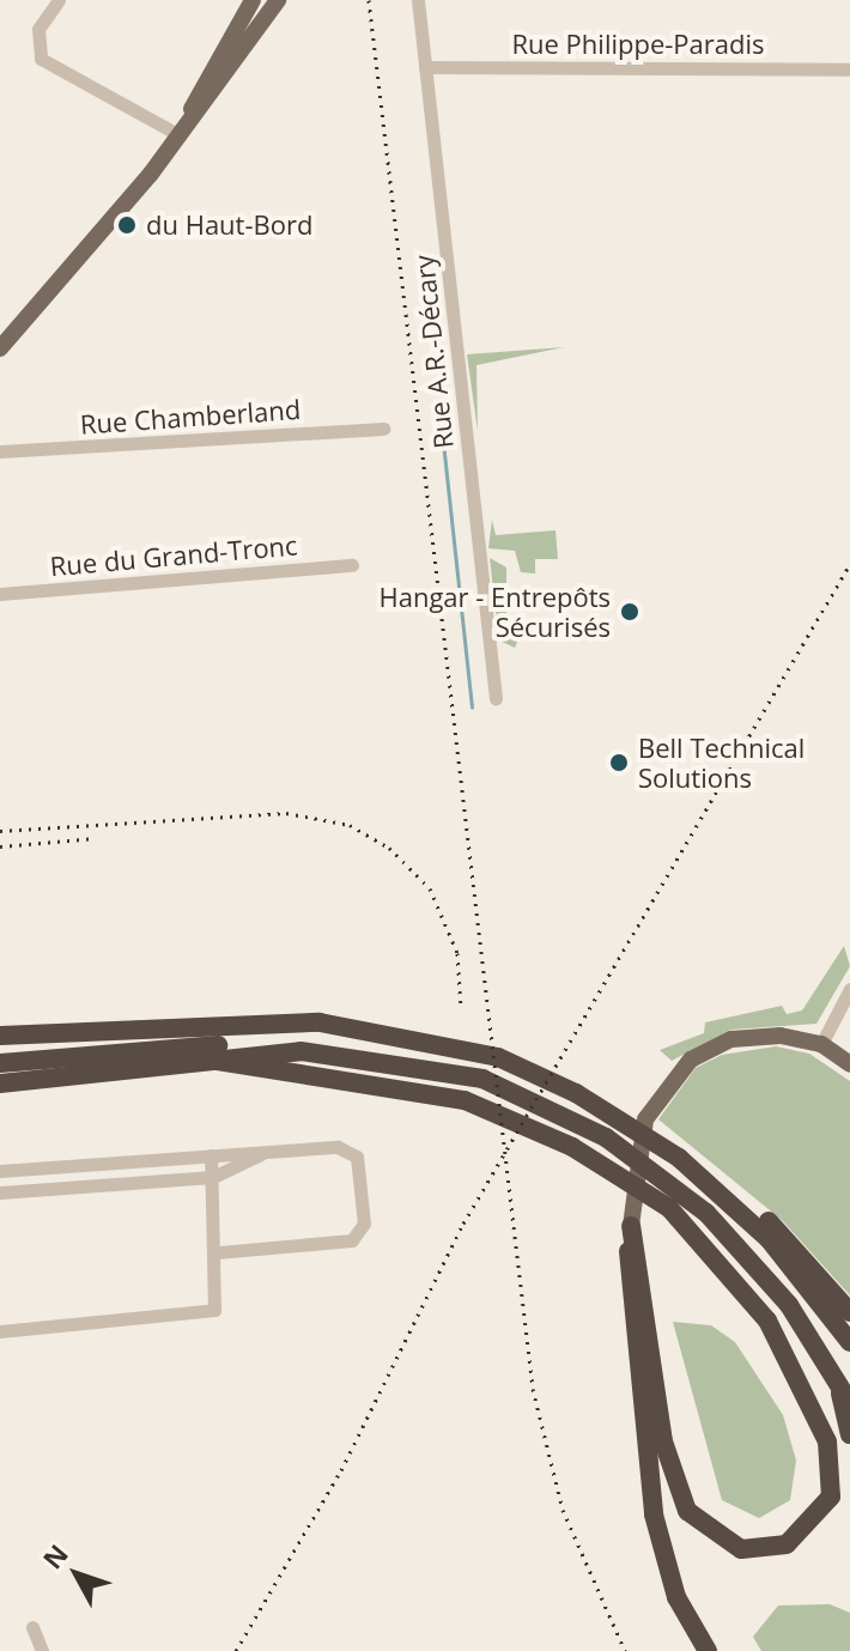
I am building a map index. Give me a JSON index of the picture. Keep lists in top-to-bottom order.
{
  "streets": {
    "street": [
      "Rue Philippe-Paradis",
      "Rue A.R.-Décary",
      "Rue Chamberland",
      "Rue du Grand-Tronc"
    ]
  },
  "crossings": [
    ["Rue Philippe-Paradis", "Rue A.R.-Décary"]
  ],
  "places": ["du Haut-Bord", "Hangar - Entrepôts Sécurisés", "Bell Technical Solutions"],
  "north": "top left"
}
